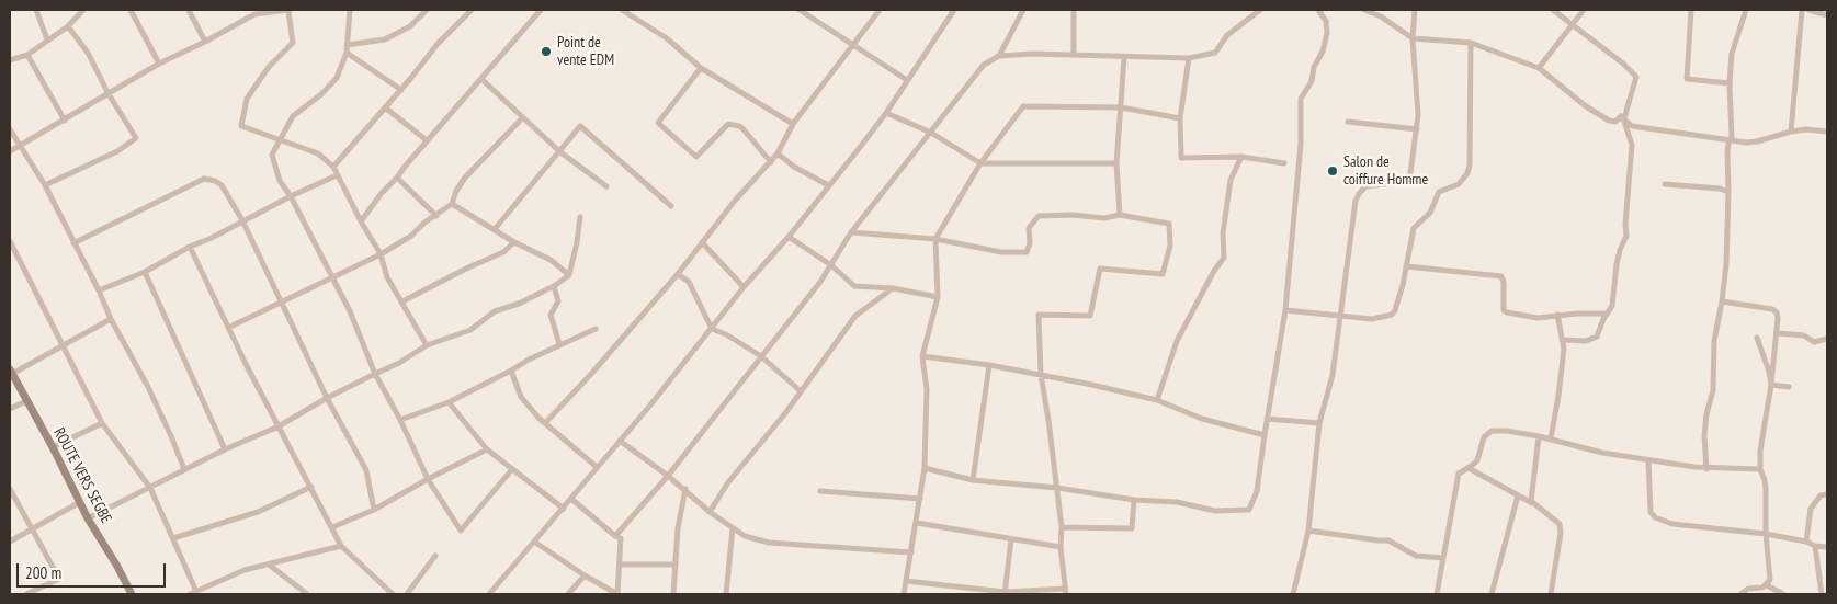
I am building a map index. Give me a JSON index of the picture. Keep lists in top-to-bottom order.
{
  "streets": {
    "main road": ["ROUTE VERS SEGBE"]
  },
  "places": ["Point de vente EDM", "Salon de coiffure Homme"],
  "scale_bar": "200 m"
}
